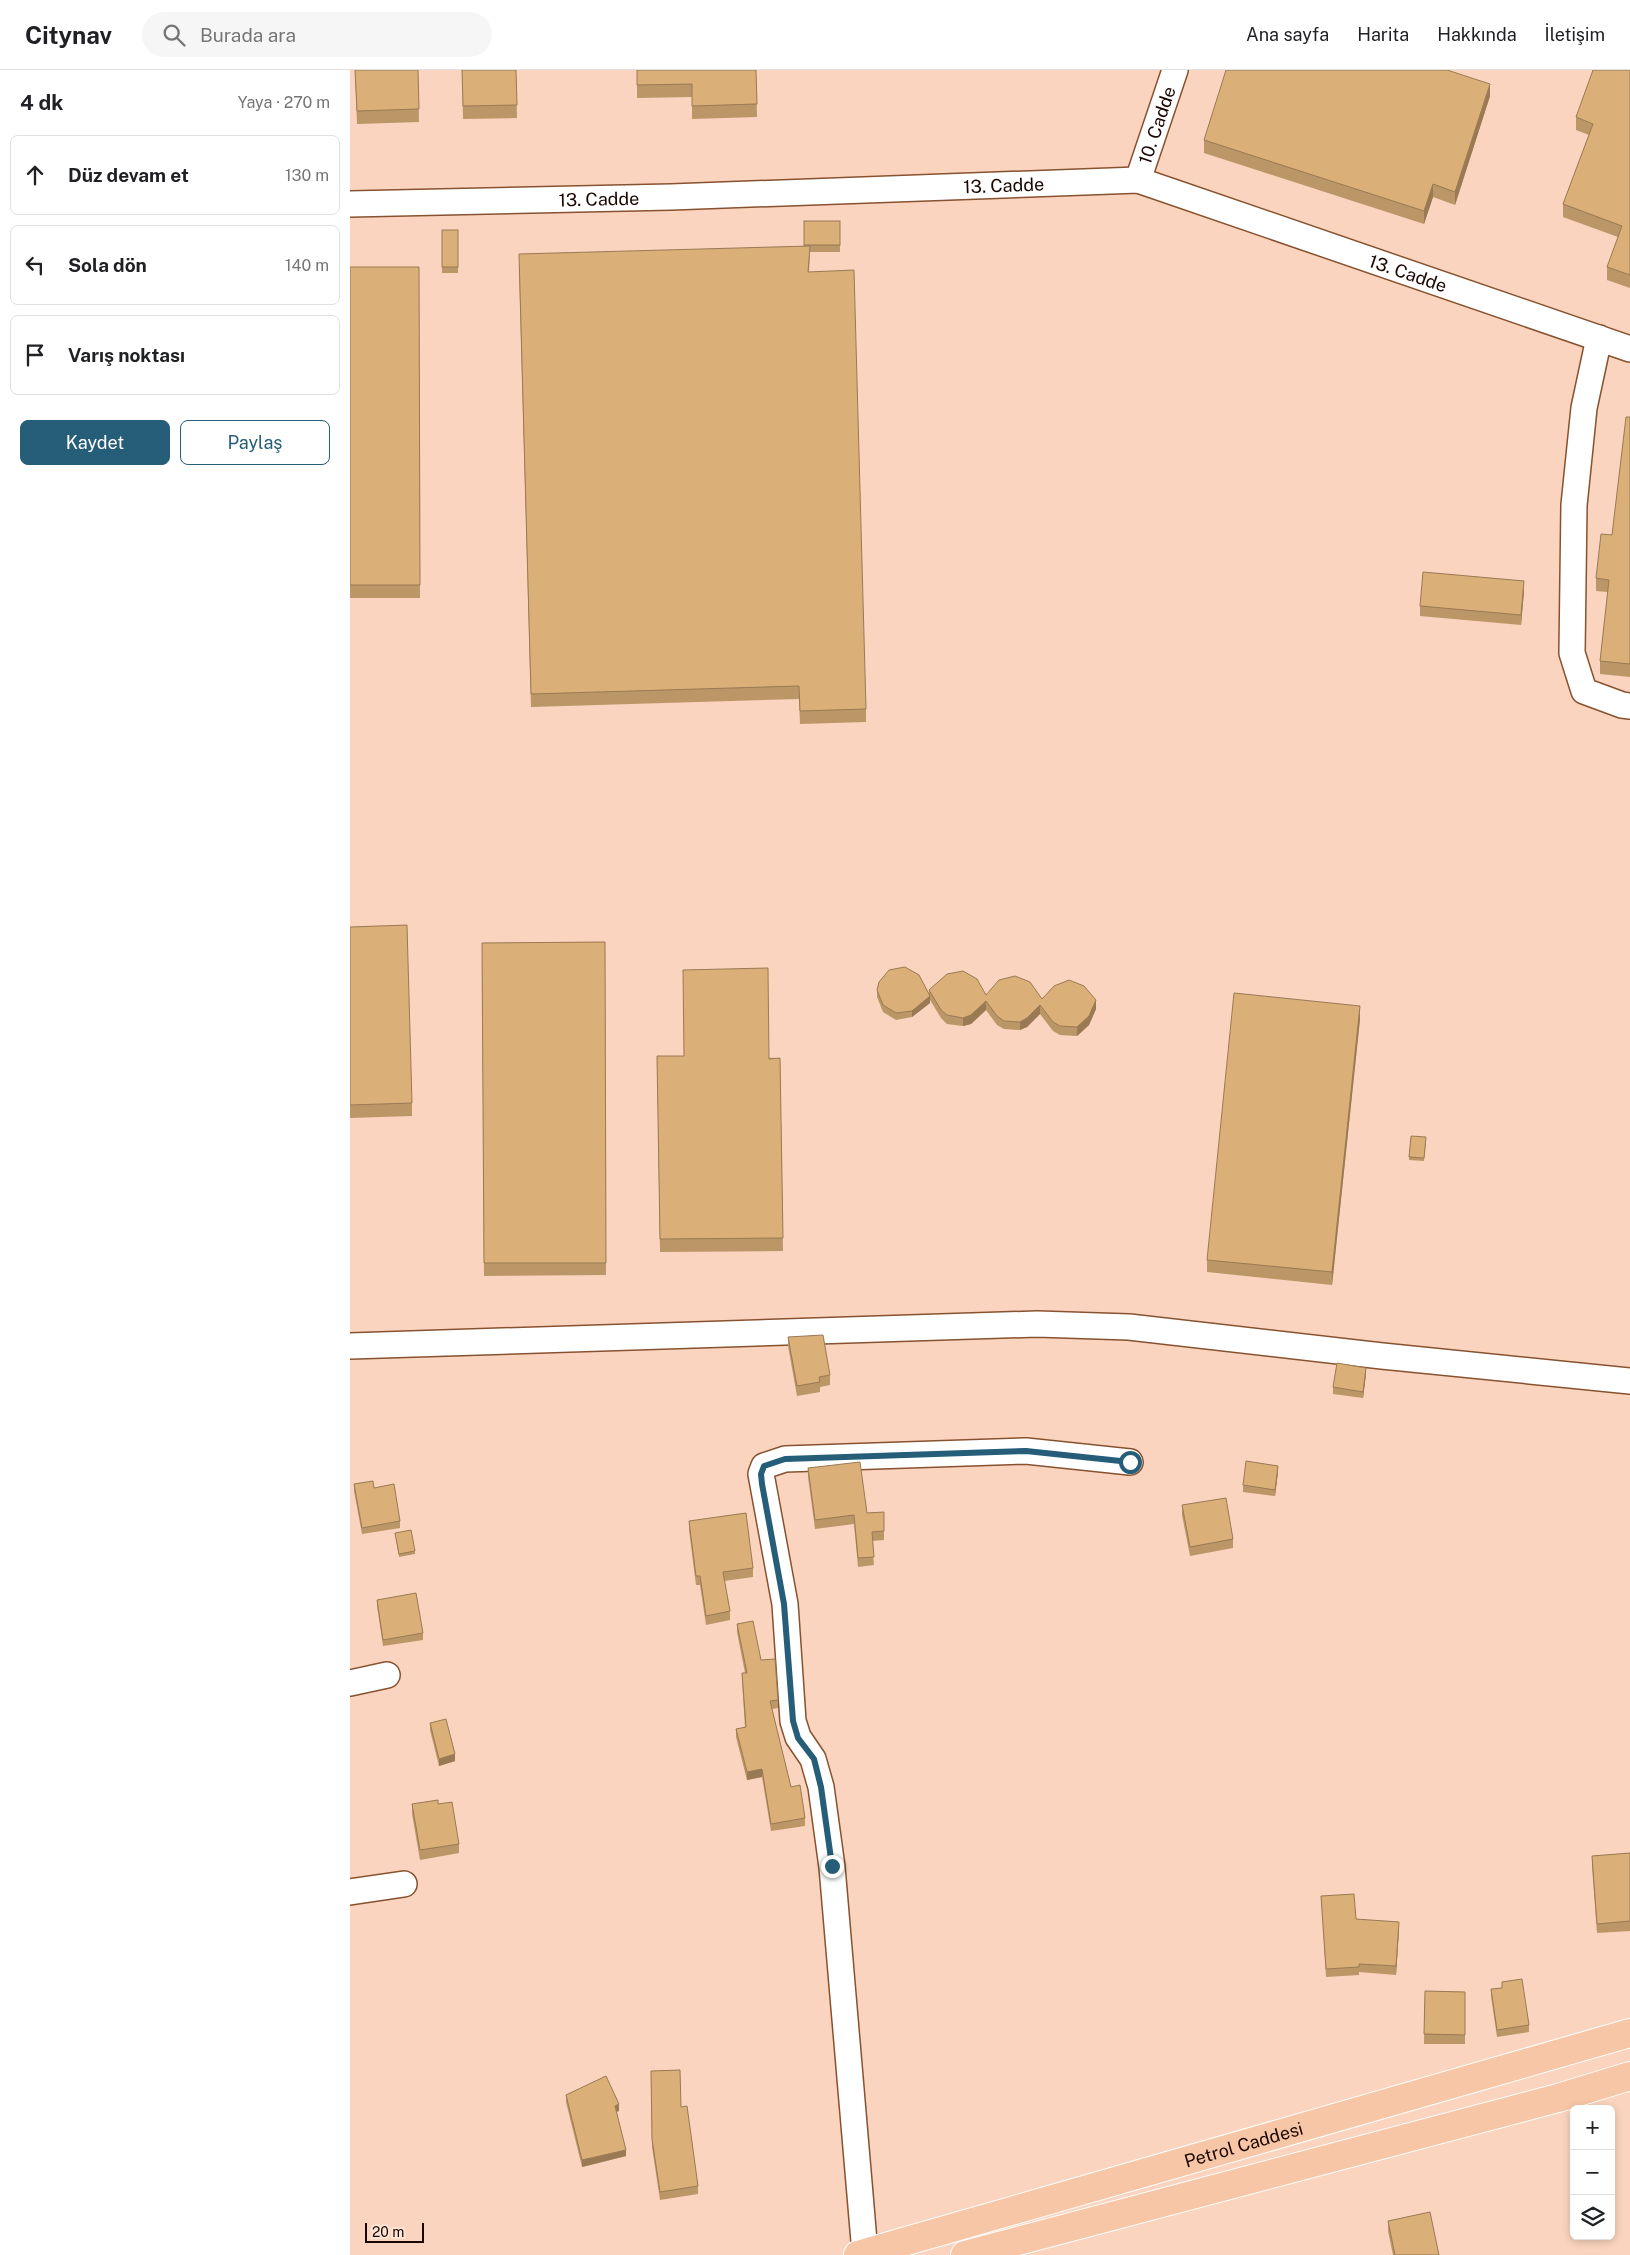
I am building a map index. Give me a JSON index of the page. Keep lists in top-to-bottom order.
{
  "streets": {
    "main road": ["Petrol Caddesi"],
    "street": ["10. Cadde", "13. Cadde"]
  },
  "crossings": [
    ["10. Cadde", "13. Cadde"]
  ],
  "scale_bar": "20 m",
  "page": {
    "header": "Citynav",
    "search": "Burada ara",
    "nav": [
      "Ana sayfa",
      "Harita",
      "Hakkında",
      "İletişim"
    ],
    "heading": ["4 dk", "Yaya · 270 m"],
    "list": [
      ["Düz devam et", "130 m"],
      ["Sola dön", "140 m"],
      "Varış noktası"
    ],
    "buttons": ["Kaydet", "Paylaş"],
    "map_buttons": ["+", "−"],
    "scale": "20 m"
  }
}
